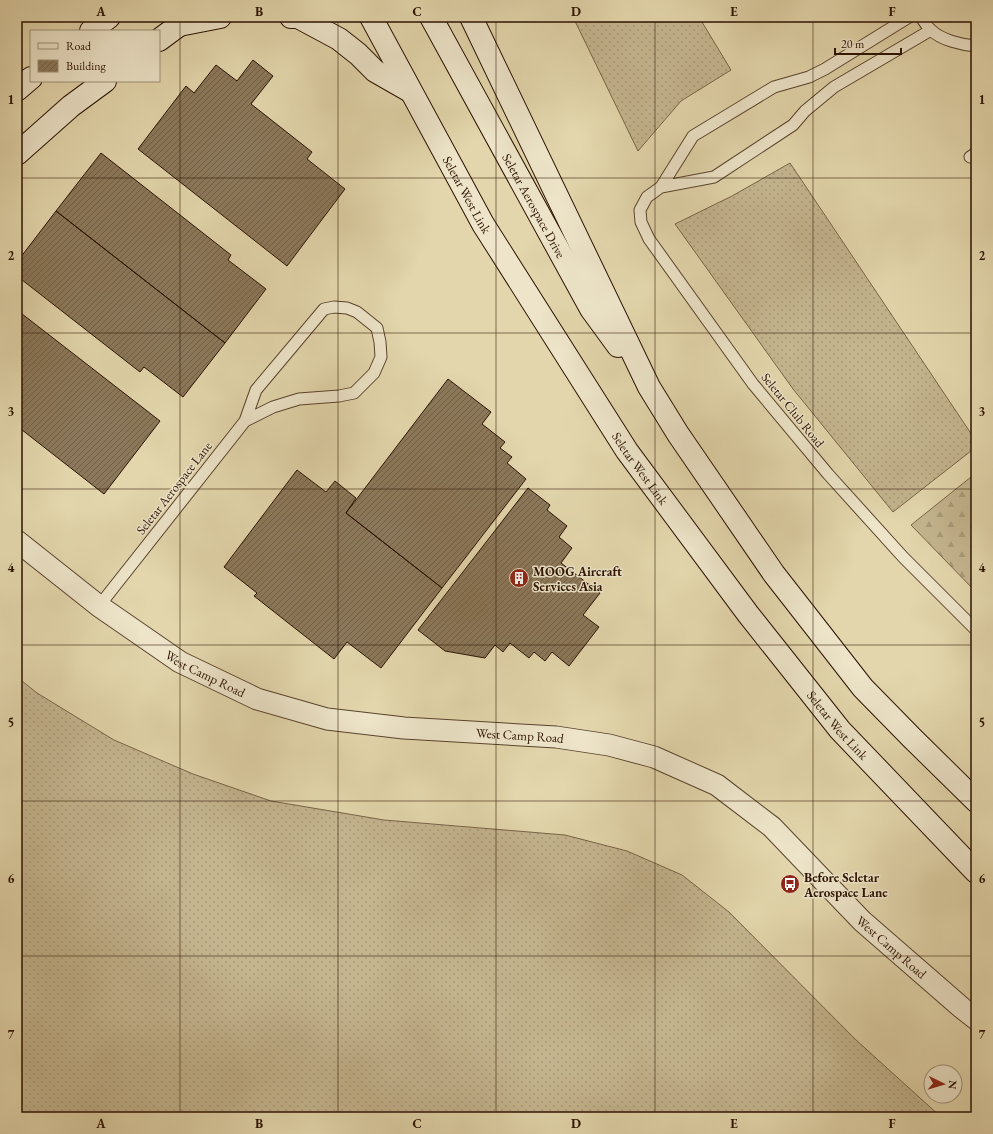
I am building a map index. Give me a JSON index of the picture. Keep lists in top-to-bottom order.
{
  "streets": {
    "main road": ["Seletar West Link", "Seletar Aerospace Drive"],
    "street": ["West Camp Road"],
    "lane": ["Seletar Club Road", "Seletar Aerospace Lane"]
  },
  "crossings": [
    ["Seletar Aerospace Lane", "West Camp Road"]
  ],
  "places": {
    "building": ["MOOG Aircraft Services Asia"],
    "bus stop": ["Before Seletar Aerospace Lane"]
  },
  "legend": ["Road", "Building"],
  "scale_bar": "20 m",
  "north": "right",
  "grid": {
    "columns": [
      "A",
      "B",
      "C",
      "D",
      "E",
      "F"
    ],
    "rows": [
      "1",
      "2",
      "3",
      "4",
      "5",
      "6",
      "7"
    ]
  }
}
